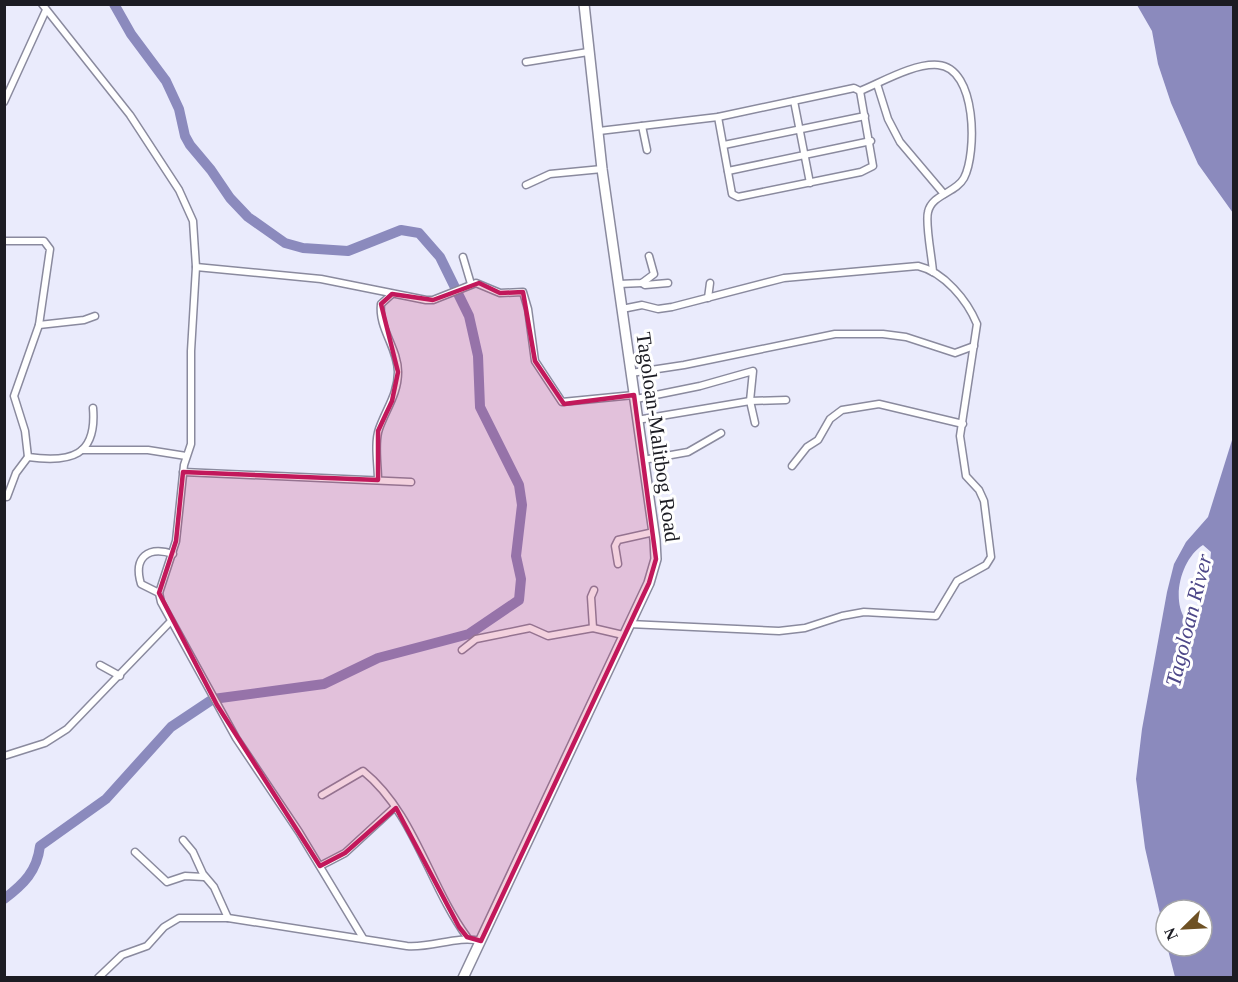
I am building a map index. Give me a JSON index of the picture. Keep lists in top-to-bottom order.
{
  "streets": {
    "main road": ["Tagoloan-Malitbog Road"]
  },
  "water": ["Tagoloan River"],
  "north": "bottom left"
}
